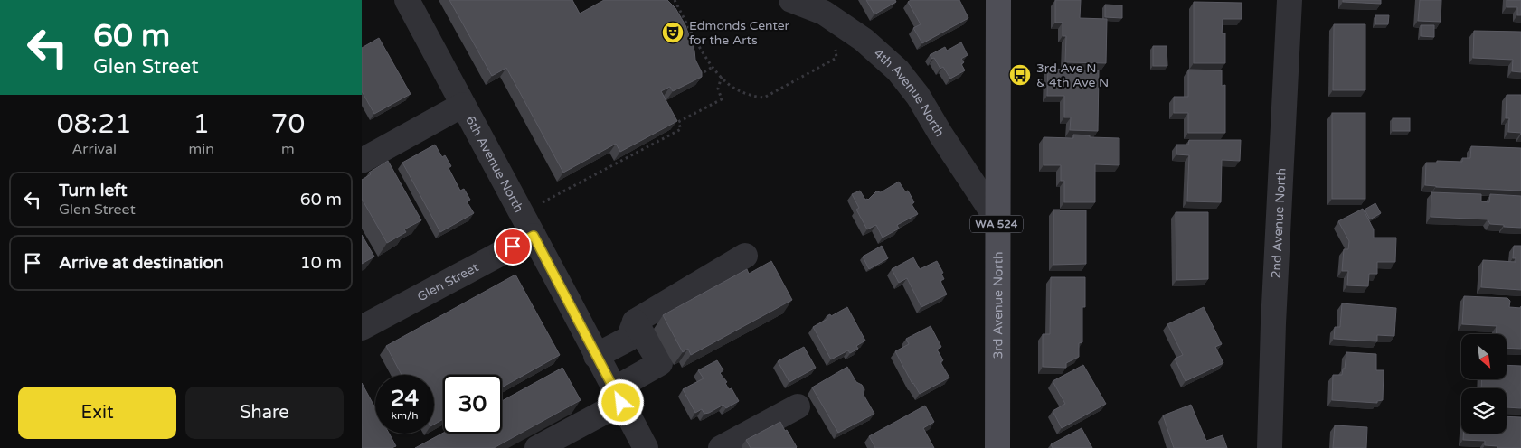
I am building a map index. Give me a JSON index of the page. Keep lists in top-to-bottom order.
{
  "streets": {
    "main road": ["WA 524", "3rd Avenue North"],
    "street": [
      "4th Avenue North",
      "6th Avenue North",
      "2nd Avenue North",
      "Glen Street"
    ]
  },
  "crossings": [
    ["4th Avenue North", "3rd Avenue North"],
    ["6th Avenue North", "Glen Street"]
  ],
  "places": {
    "theatre": ["Edmonds Center for the Arts"],
    "bus stop": ["3rd Ave N & 4th Ave N"]
  },
  "north": "bottom right",
  "page": {
    "turn": ["60 m", "Glen Street"],
    "eta": [
      "08:21",
      "Arrival",
      "1",
      "min",
      "70",
      "m"
    ],
    "list": [
      {
        "name": "Turn left",
        "note": "Glen Street",
        "value": "60 m"
      },
      {
        "name": "Arrive at destination",
        "value": "10 m"
      }
    ],
    "speed": "24 km/h",
    "limit": "30",
    "buttons": ["Exit", "Share"]
  }
}
